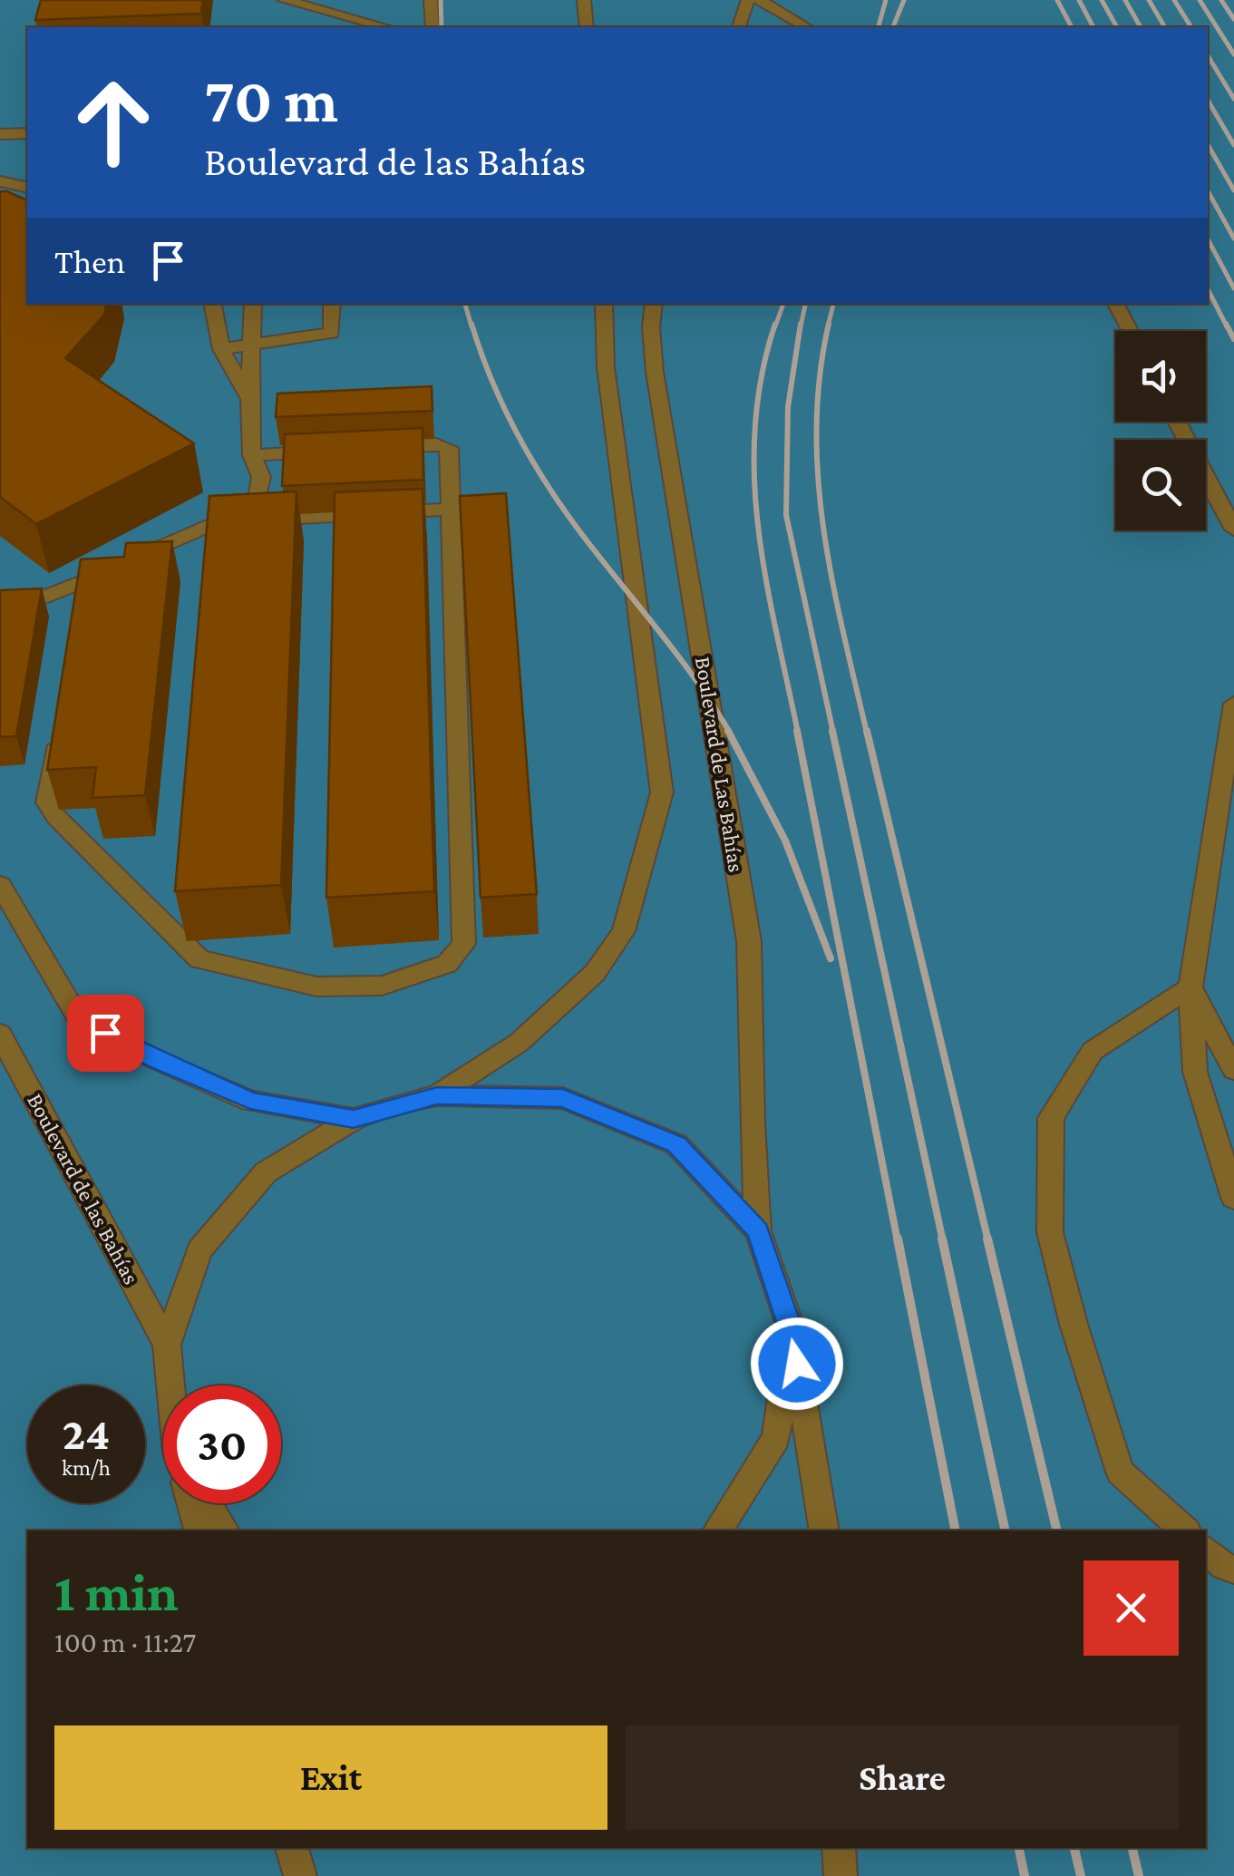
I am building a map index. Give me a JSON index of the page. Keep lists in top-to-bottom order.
{
  "streets": {
    "street": ["Boulevard de Las Bahías", "Boulevard de las Bahías"]
  },
  "page": {
    "turn": ["70 m", "Boulevard de las Bahías"],
    "then": "Then",
    "speed": "24 km/h",
    "limit": "30",
    "heading": ["1 min", "100 m · 11:27"],
    "buttons": ["Exit", "Share"]
  }
}
